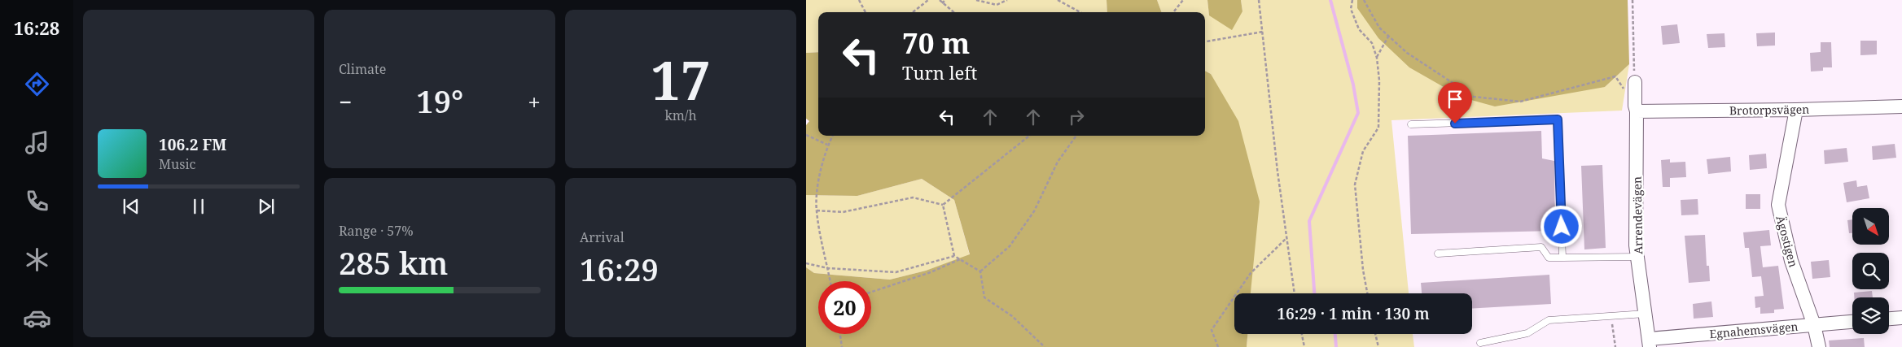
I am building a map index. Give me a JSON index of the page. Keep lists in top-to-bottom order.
{
  "streets": {
    "street": [
      "Brotorpsvägen",
      "Arrendevägen",
      "Ägostigen",
      "Egnahemsvägen"
    ]
  },
  "crossings": [
    ["Brotorpsvägen", "Arrendevägen"],
    ["Brotorpsvägen", "Ägostigen"],
    ["Arrendevägen", "Egnahemsvägen"],
    ["Ägostigen", "Egnahemsvägen"]
  ],
  "north": "bottom right",
  "page": {
    "tabs": "16:28",
    "tile": [
      "Climate",
      ["17", "km/h"],
      ["Range · 57%", "285 km"],
      ["Arrival", "16:29"]
    ],
    "turn": ["70 m", "Turn left"],
    "heat": ["−", "19°", "+"],
    "song": ["106.2 FM", "Music"],
    "limit": "20",
    "trip": "16:29 · 1 min · 130 m"
  }
}
